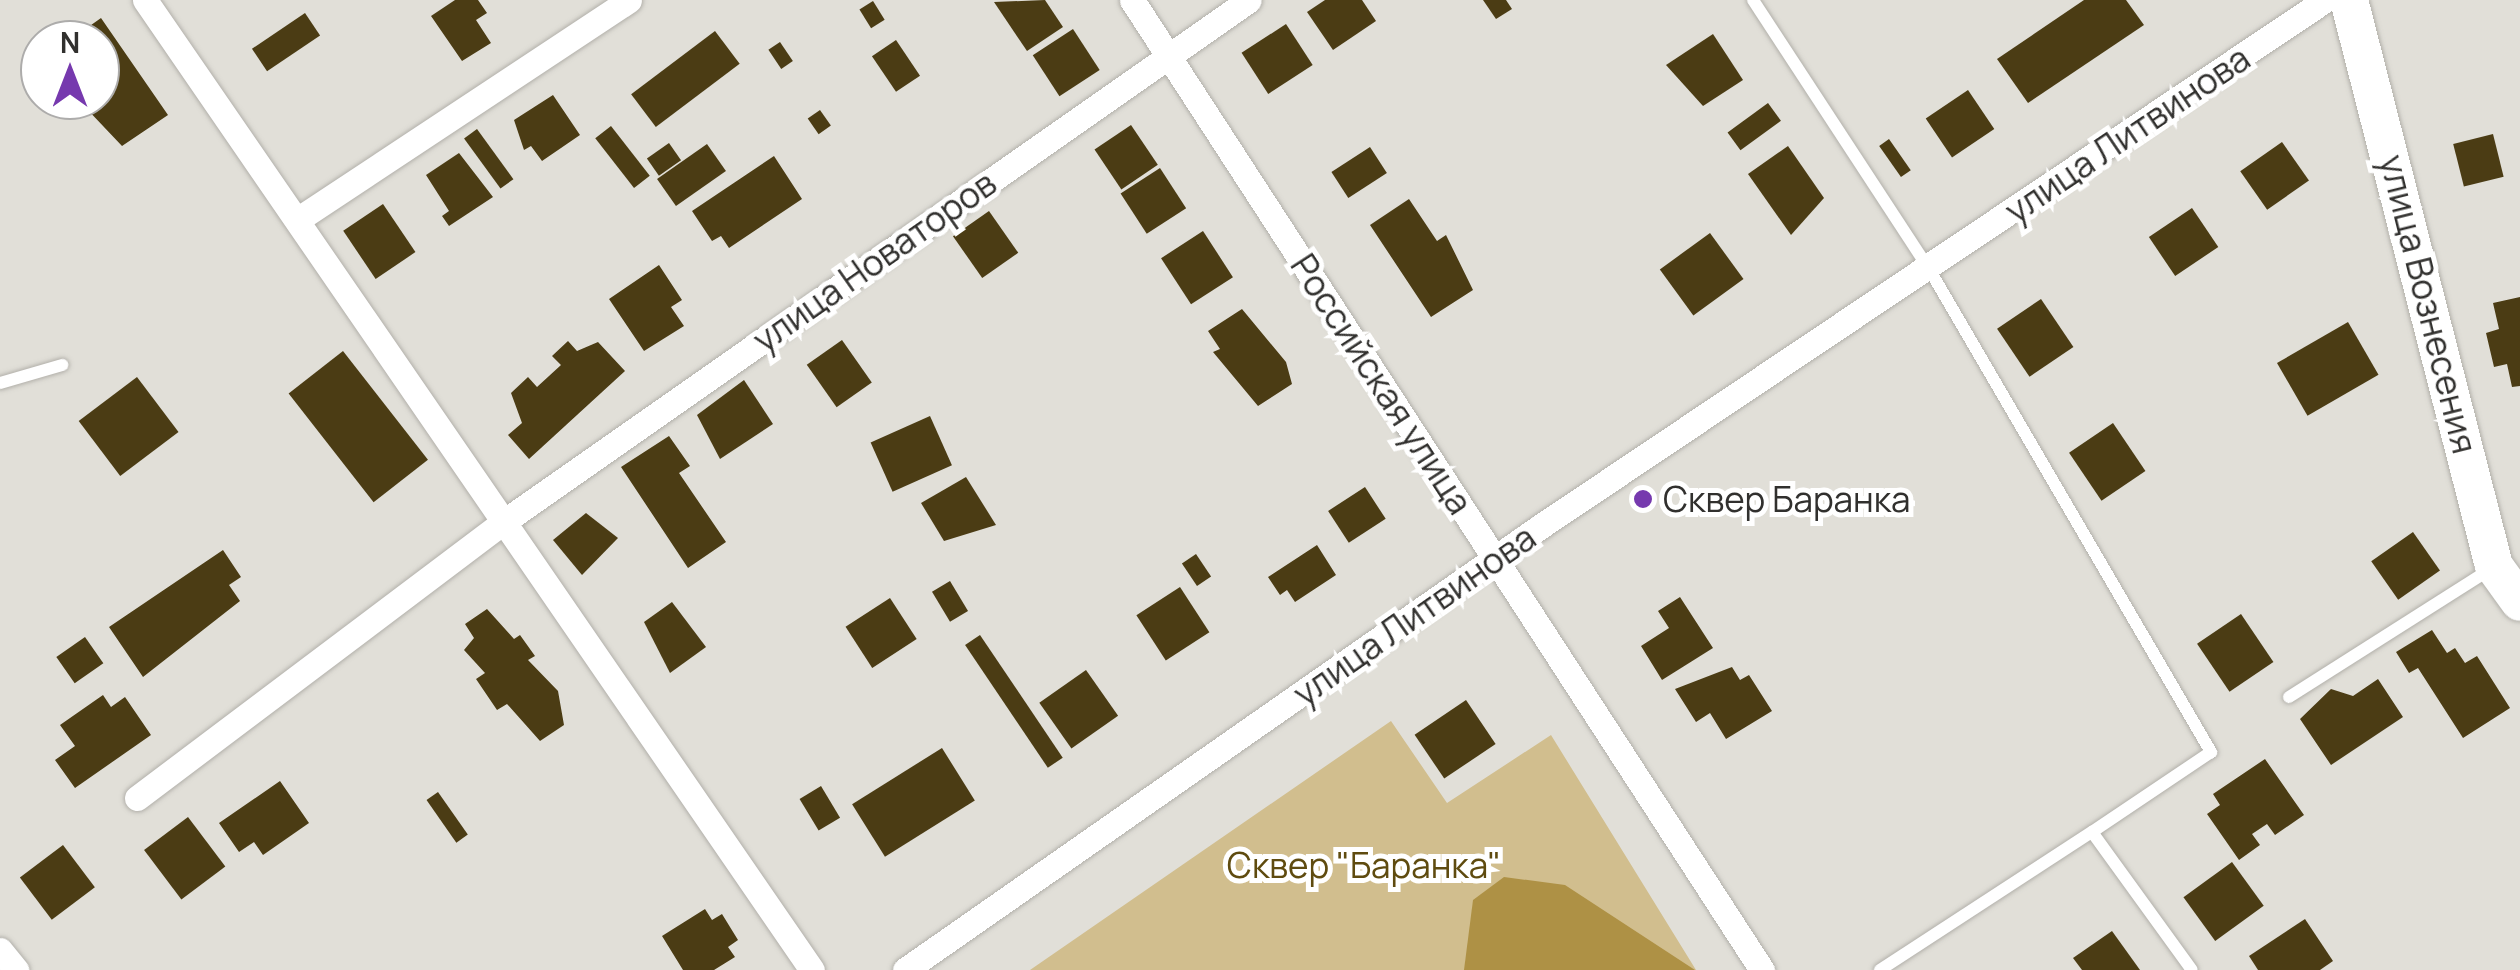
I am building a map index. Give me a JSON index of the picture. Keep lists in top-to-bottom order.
{
  "streets": {
    "street": [
      "улица Литвинова",
      "улица Новаторов",
      "улица Вознесения",
      "Российская улица"
    ]
  },
  "crossings": [
    ["улица Литвинова", "Российская улица"],
    ["улица Новаторов", "Российская улица"]
  ],
  "parks": ["Сквер \"Баранка\""],
  "places": ["Сквер Баранка"],
  "north": "top"
}
